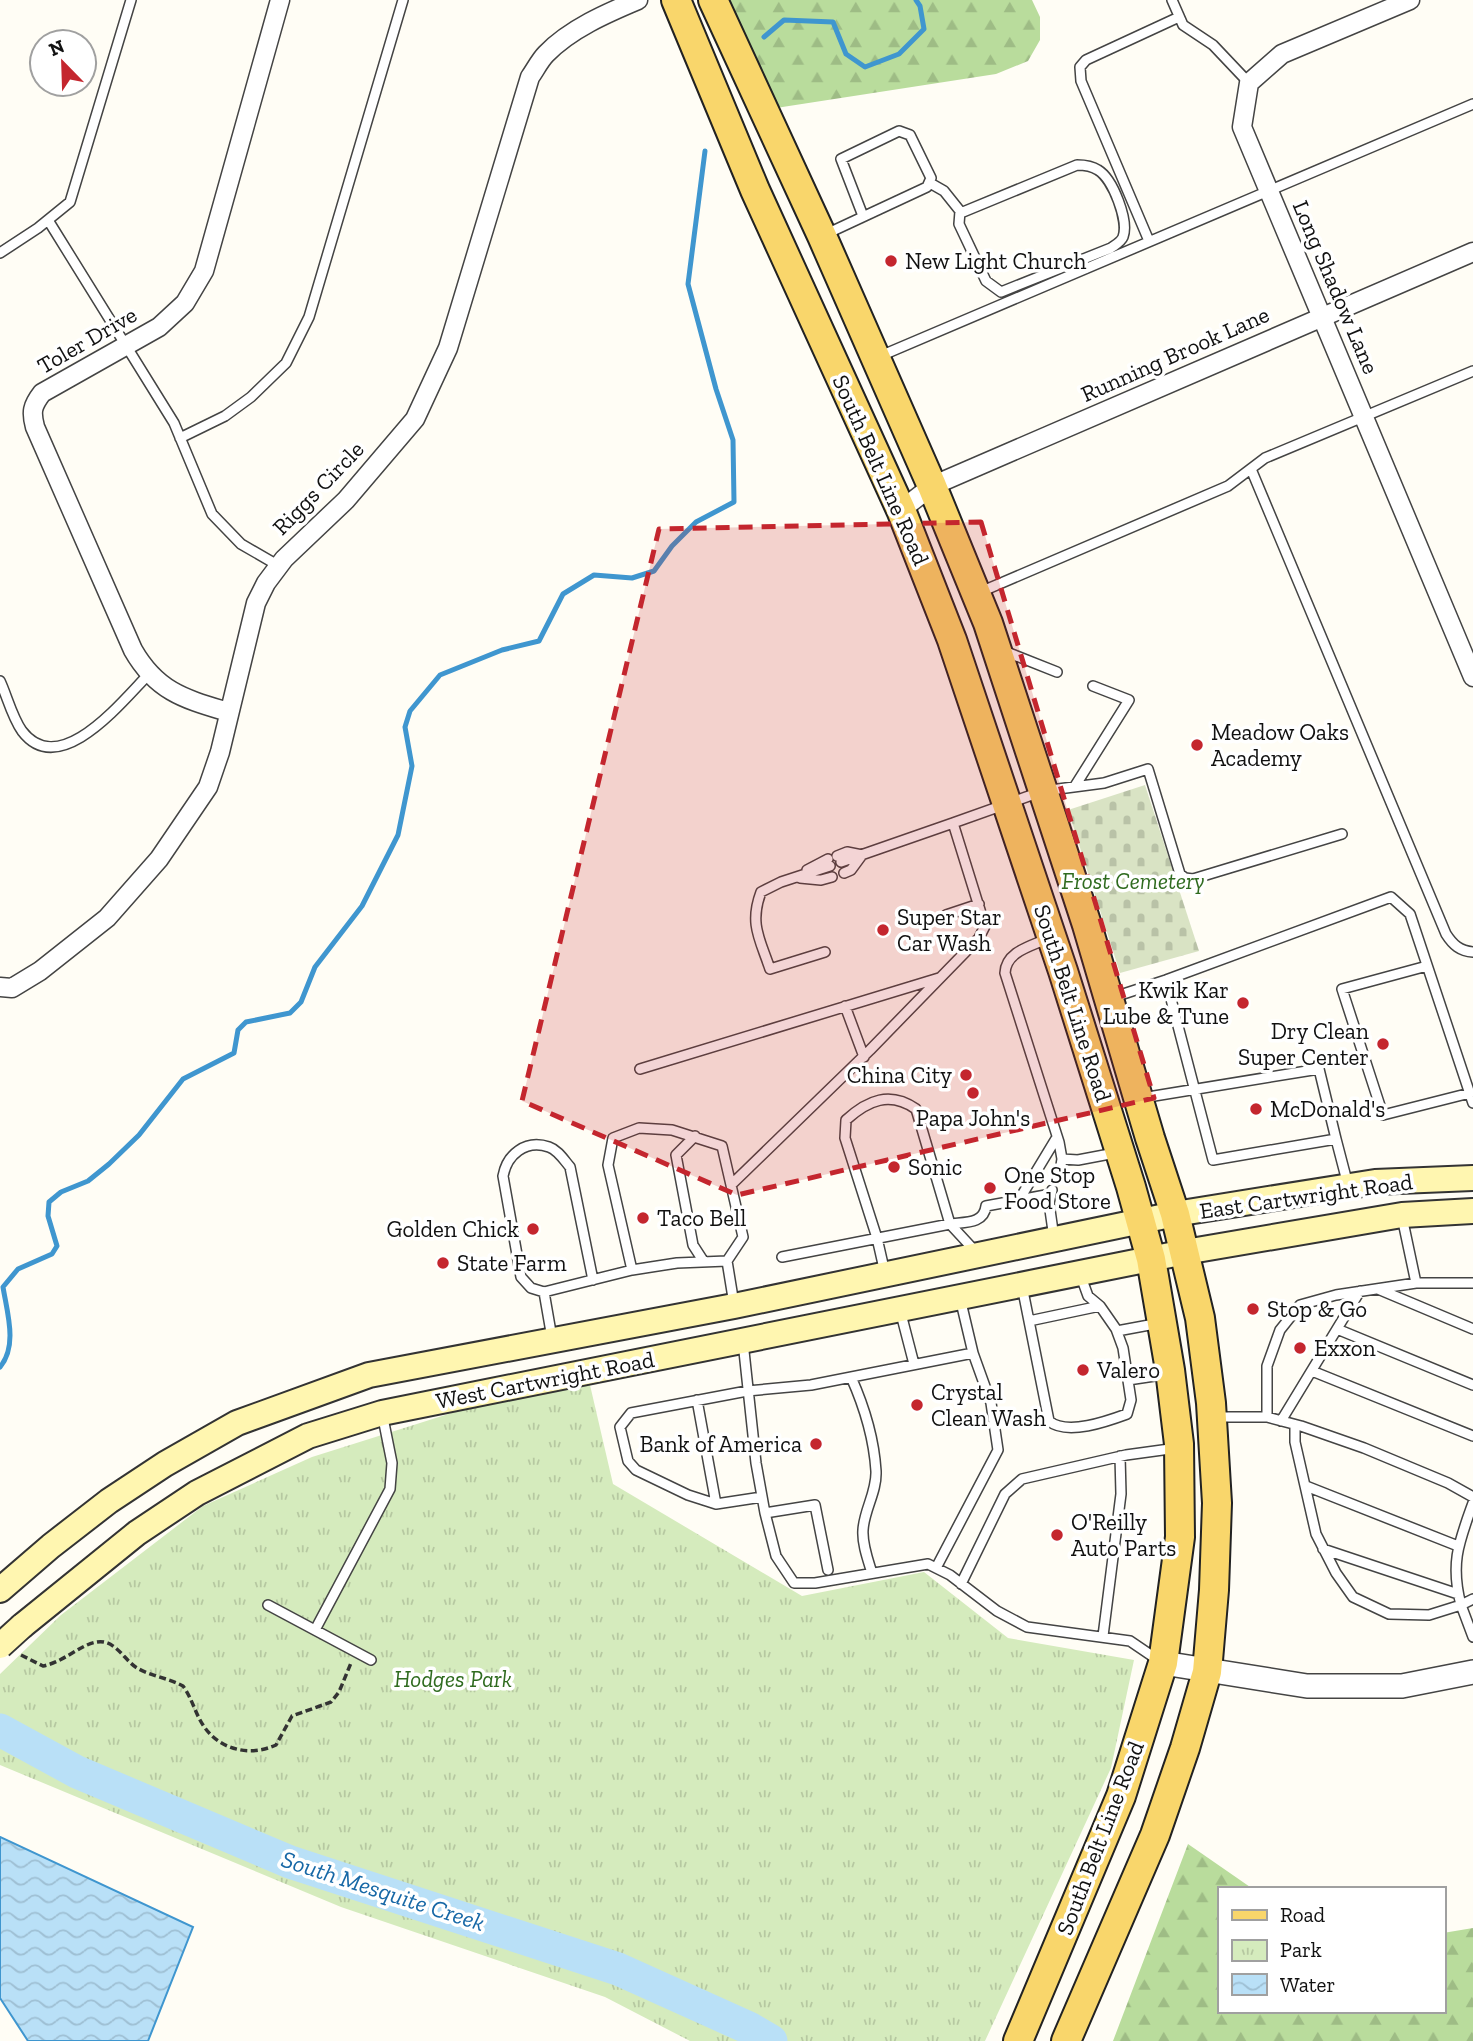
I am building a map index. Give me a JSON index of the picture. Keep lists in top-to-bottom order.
{
  "streets": {
    "main road": ["South Belt Line Road", "East Cartwright Road", "West Cartwright Road"],
    "street": [
      "Long Shadow Lane",
      "Toler Drive",
      "Running Brook Lane",
      "Riggs Circle"
    ]
  },
  "crossings": [
    ["Long Shadow Lane", "Running Brook Lane"],
    ["Toler Drive", "Riggs Circle"],
    ["Running Brook Lane", "South Belt Line Road"],
    ["South Belt Line Road", "East Cartwright Road"],
    ["South Belt Line Road", "West Cartwright Road"],
    ["East Cartwright Road", "West Cartwright Road"]
  ],
  "water": ["South Mesquite Creek"],
  "parks": ["Frost Cemetery", "Hodges Park"],
  "places": [
    "New Light Church",
    "Meadow Oaks Academy",
    "Super Star Car Wash",
    "Kwik Kar Lube & Tune",
    "Dry Clean Super Center",
    "China City",
    "Papa John's",
    "McDonald's",
    "Sonic",
    "One Stop Food Store",
    "Taco Bell",
    "Golden Chick",
    "State Farm",
    "Stop & Go",
    "Exxon",
    "Valero",
    "Crystal Clean Wash",
    "Bank of America",
    "O'Reilly Auto Parts"
  ],
  "legend": ["Road", "Park", "Water"],
  "north": "top left"
}
